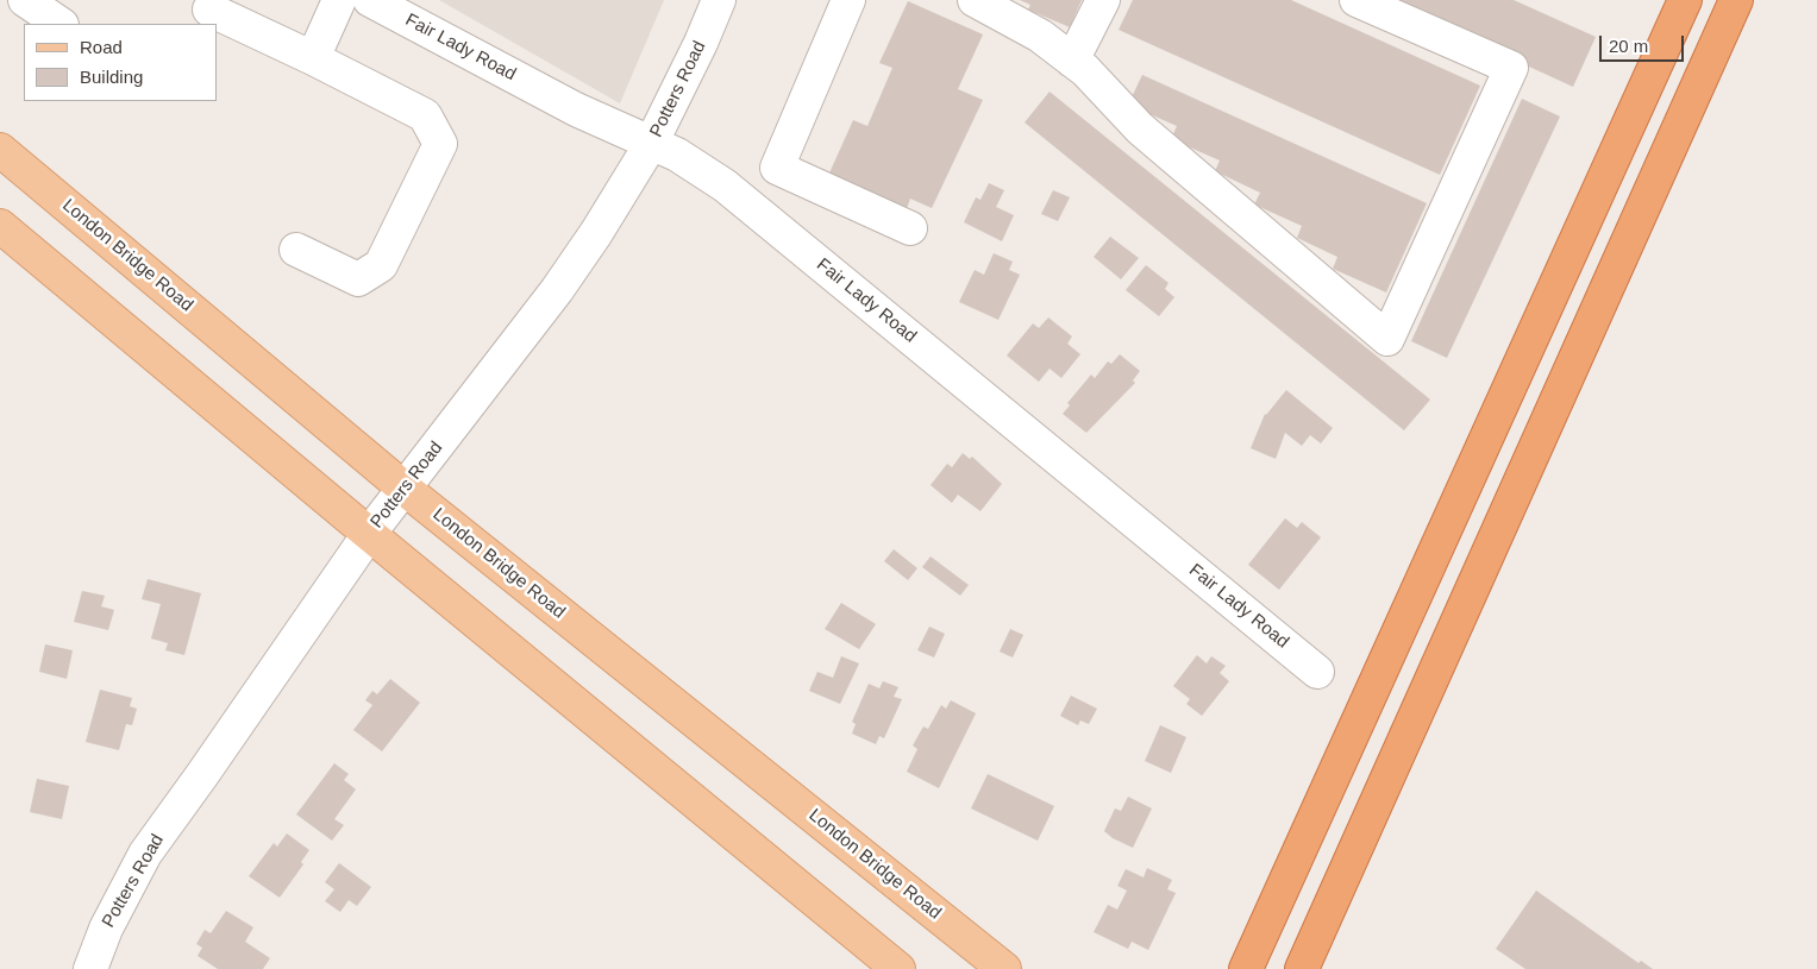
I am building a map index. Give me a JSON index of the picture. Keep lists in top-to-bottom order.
{
  "streets": {
    "main road": ["London Bridge Road"],
    "street": ["Fair Lady Road", "Potters Road"]
  },
  "crossings": [
    ["Fair Lady Road", "Potters Road"],
    ["Potters Road", "London Bridge Road"]
  ],
  "legend": ["Road", "Building"],
  "scale_bar": "20 m"
}
